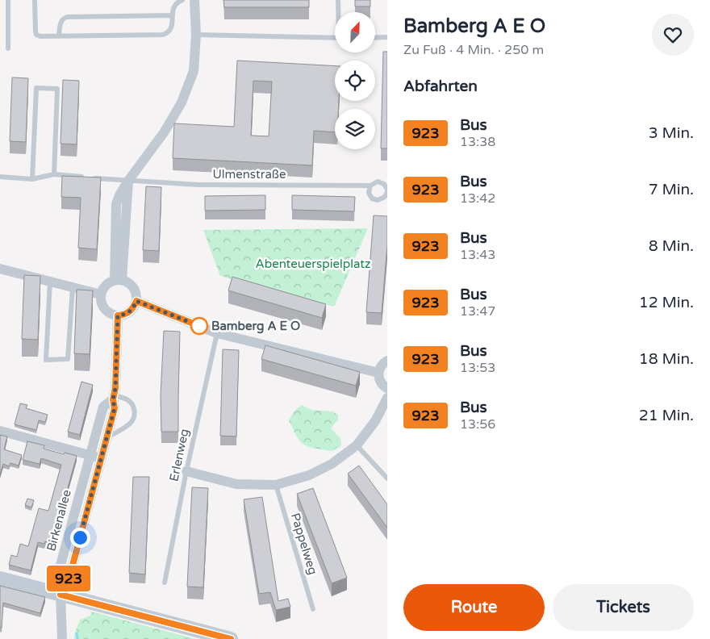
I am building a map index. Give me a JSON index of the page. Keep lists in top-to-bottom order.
{
  "streets": {
    "street": ["Birkenallee"],
    "lane": ["Ulmenstraße", "Erlenweg", "Pappelweg"]
  },
  "parks": ["Abenteuerspielplatz"],
  "places": ["Bamberg A E O"],
  "lines": ["bus line 923"],
  "north": "top right",
  "page": {
    "on_map": "923",
    "heading": [
      ["Bamberg A E O", "Zu Fuß · 4 Min. · 250 m"],
      "Abfahrten"
    ],
    "list": [
      {
        "mark": "923",
        "name": "Bus",
        "note": "13:38",
        "value": "3 Min."
      },
      {
        "mark": "923",
        "name": "Bus",
        "note": "13:42",
        "value": "7 Min."
      },
      {
        "mark": "923",
        "name": "Bus",
        "note": "13:43",
        "value": "8 Min."
      },
      {
        "mark": "923",
        "name": "Bus",
        "note": "13:47",
        "value": "12 Min."
      },
      {
        "mark": "923",
        "name": "Bus",
        "note": "13:53",
        "value": "18 Min."
      },
      {
        "mark": "923",
        "name": "Bus",
        "note": "13:56",
        "value": "21 Min."
      }
    ],
    "buttons": ["Route", "Tickets"]
  }
}
